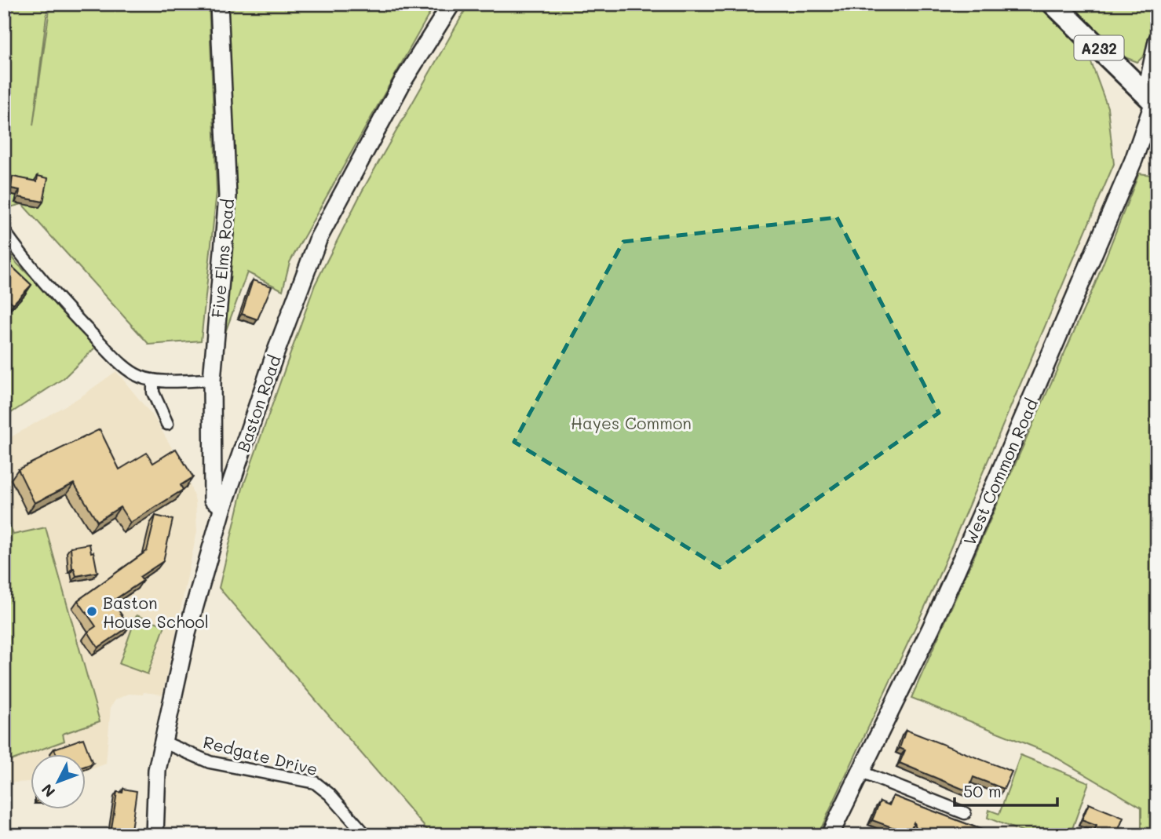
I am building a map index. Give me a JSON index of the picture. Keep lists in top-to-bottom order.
{
  "streets": {
    "highway": ["A232"],
    "street": [
      "Five Elms Road",
      "Baston Road",
      "West Common Road",
      "Redgate Drive"
    ]
  },
  "crossings": [
    ["A232", "West Common Road"],
    ["Five Elms Road", "Baston Road"],
    ["Baston Road", "Redgate Drive"]
  ],
  "parks": ["Hayes Common"],
  "places": ["Baston House School"],
  "scale_bar": "50 m",
  "north": "bottom left"
}
